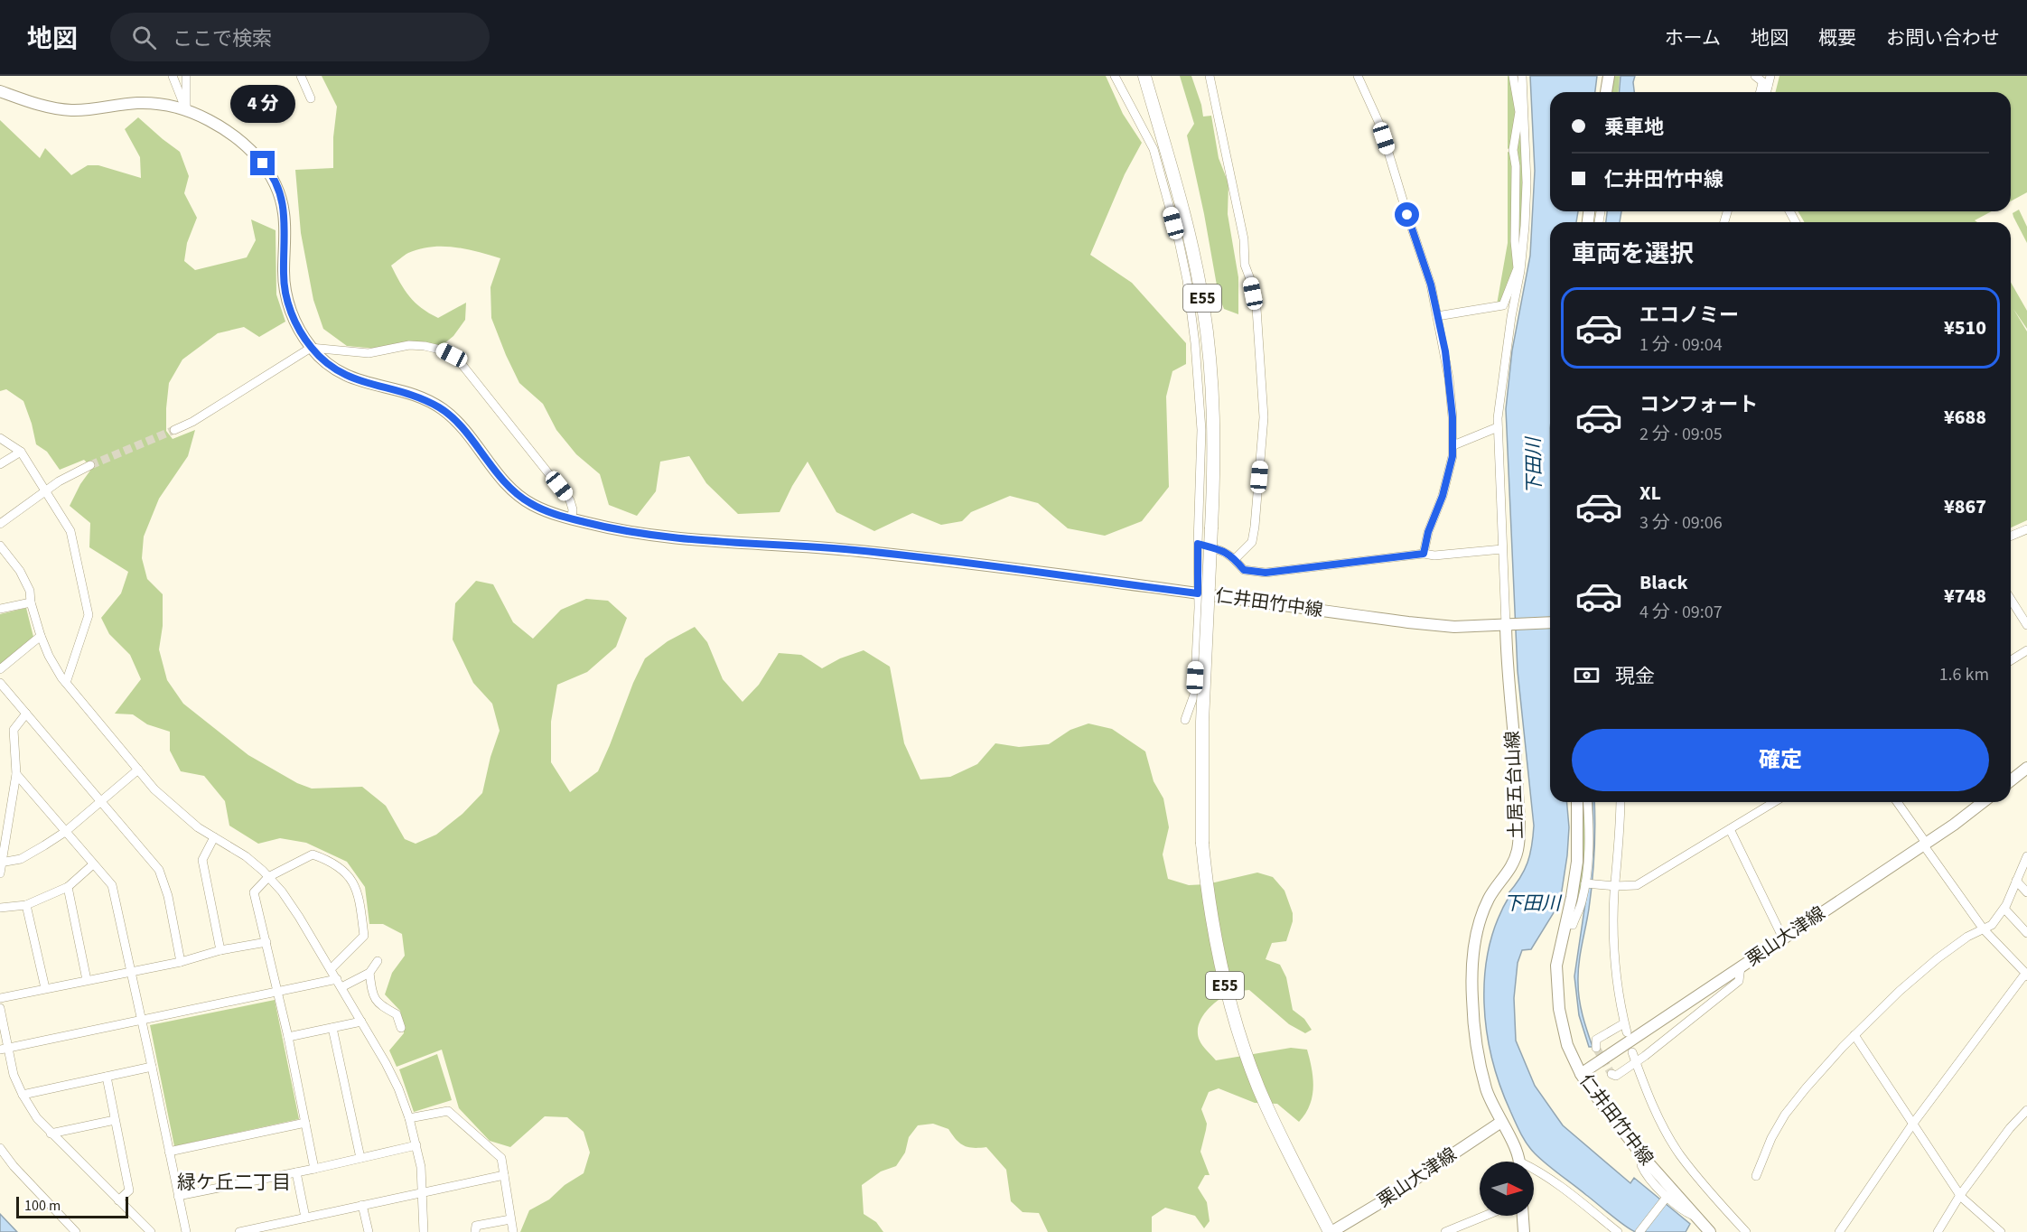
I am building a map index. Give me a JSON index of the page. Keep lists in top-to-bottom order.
{
  "streets": {
    "highway": ["E55"],
    "main road": ["仁井田竹中線", "土居五台山線", "栗山大津線"]
  },
  "crossings": [
    ["E55", "栗山大津線"],
    ["仁井田竹中線", "土居五台山線"],
    ["仁井田竹中線", "栗山大津線"],
    ["土居五台山線", "栗山大津線"]
  ],
  "districts": ["緑ケ丘二丁目"],
  "water": ["下田川"],
  "scale_bar": "100 m",
  "north": "right",
  "page": {
    "header": "地図",
    "search": "ここで検索",
    "nav": [
      "ホーム",
      "地図",
      "概要",
      "お問い合わせ"
    ],
    "bubble": "4 分",
    "banner": ["乗車地", "仁井田竹中線"],
    "heading": "車両を選択",
    "list": [
      {
        "name": "エコノミー",
        "note": "1 分 · 09:04",
        "value": "¥510"
      },
      {
        "name": "コンフォート",
        "note": "2 分 · 09:05",
        "value": "¥688"
      },
      {
        "name": "XL",
        "note": "3 分 · 09:06",
        "value": "¥867"
      },
      {
        "name": "Black",
        "note": "4 分 · 09:07",
        "value": "¥748"
      }
    ],
    "pay": ["現金", "1.6 km"],
    "buttons": "確定",
    "scale": "100 m"
  }
}
